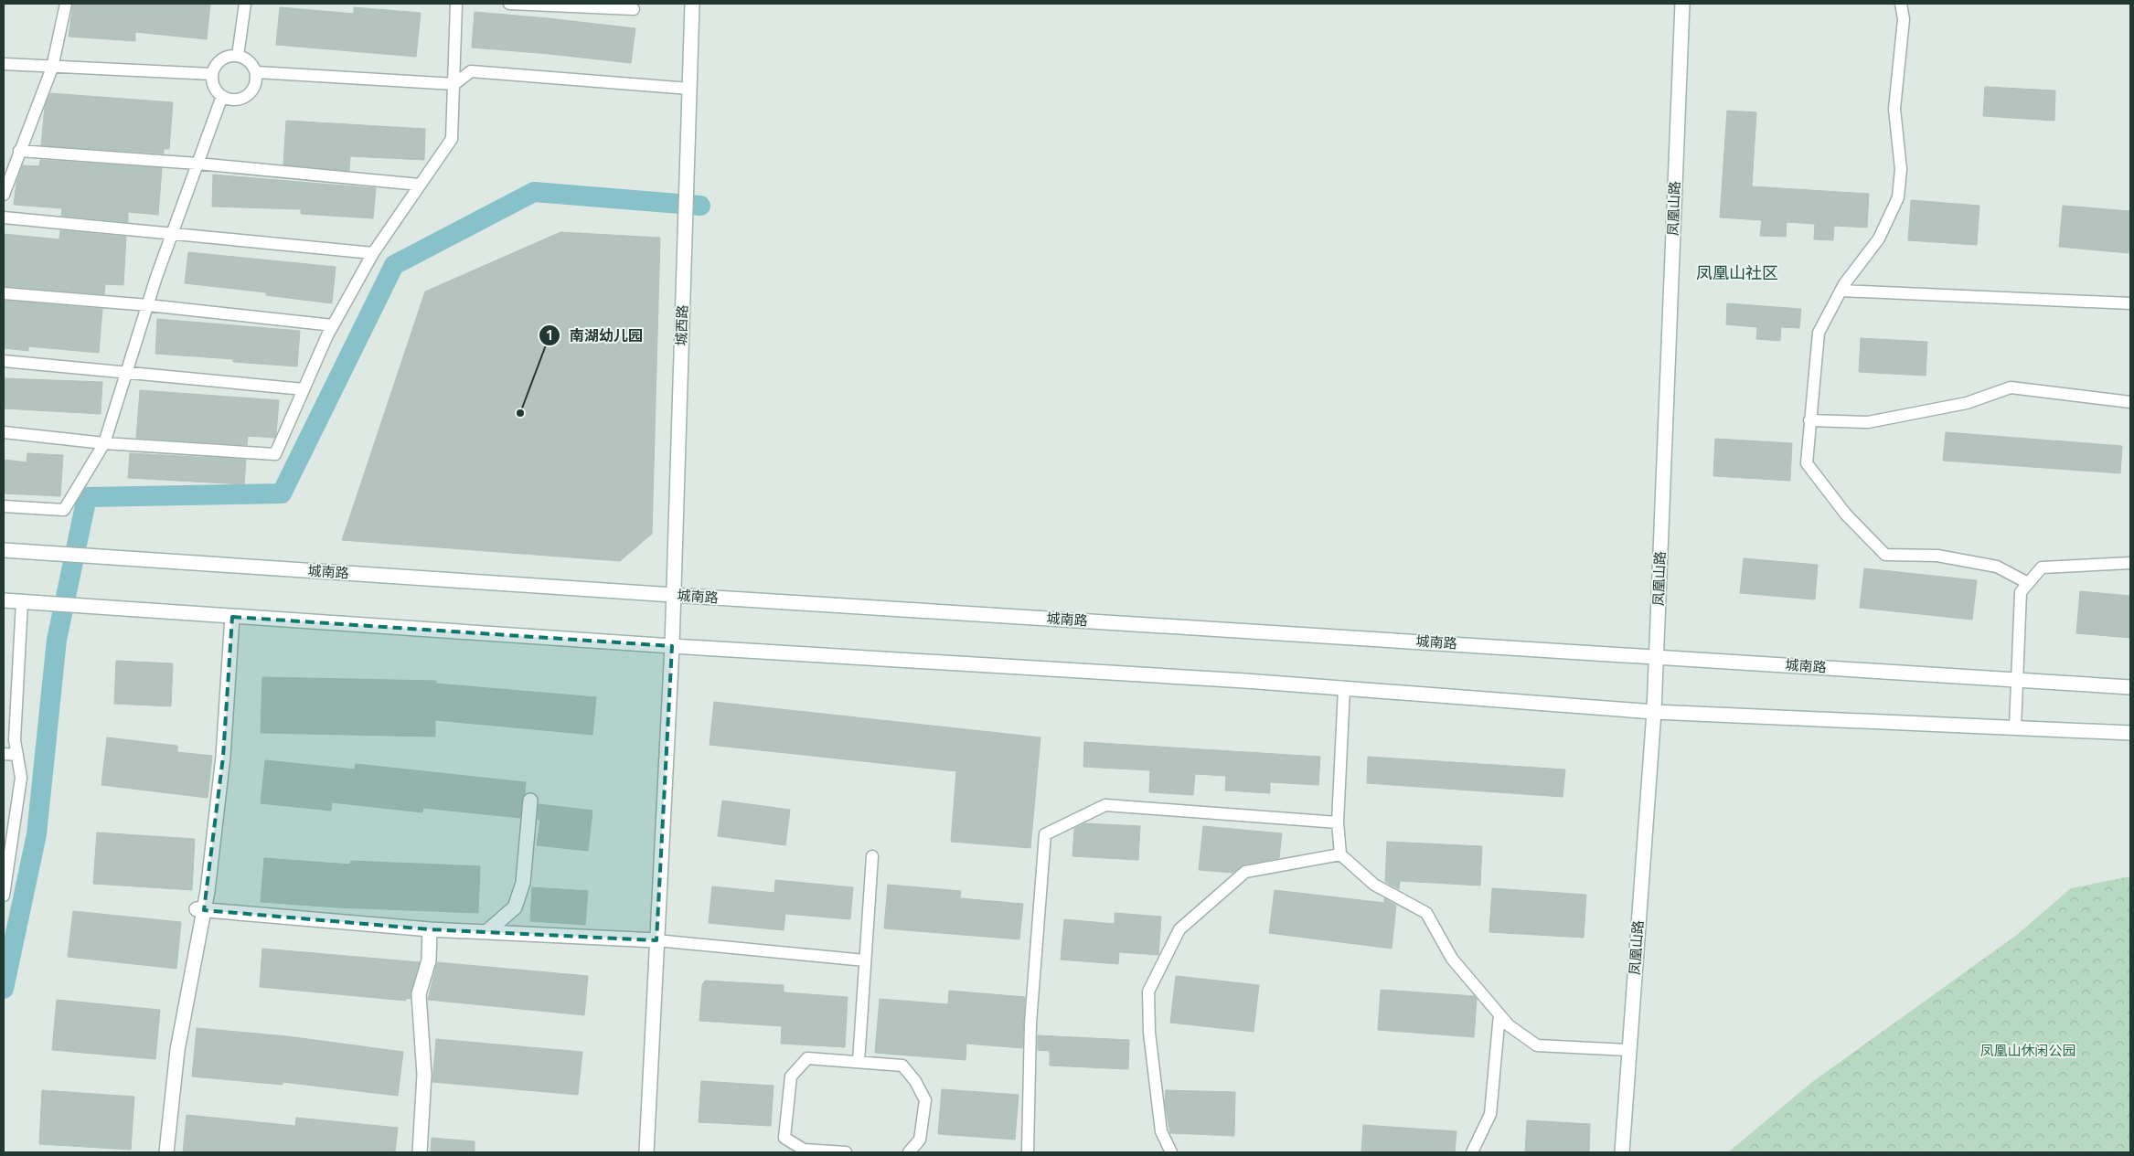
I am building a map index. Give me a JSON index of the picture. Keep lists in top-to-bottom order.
{
  "streets": {
    "main road": ["凤凰山路", "城西路", "城南路"]
  },
  "crossings": [
    ["凤凰山路", "城南路"],
    ["城西路", "城南路"]
  ],
  "districts": ["凤凰山社区"],
  "parks": ["凤凰山休闲公园"],
  "places": ["南湖幼儿园"]
}
